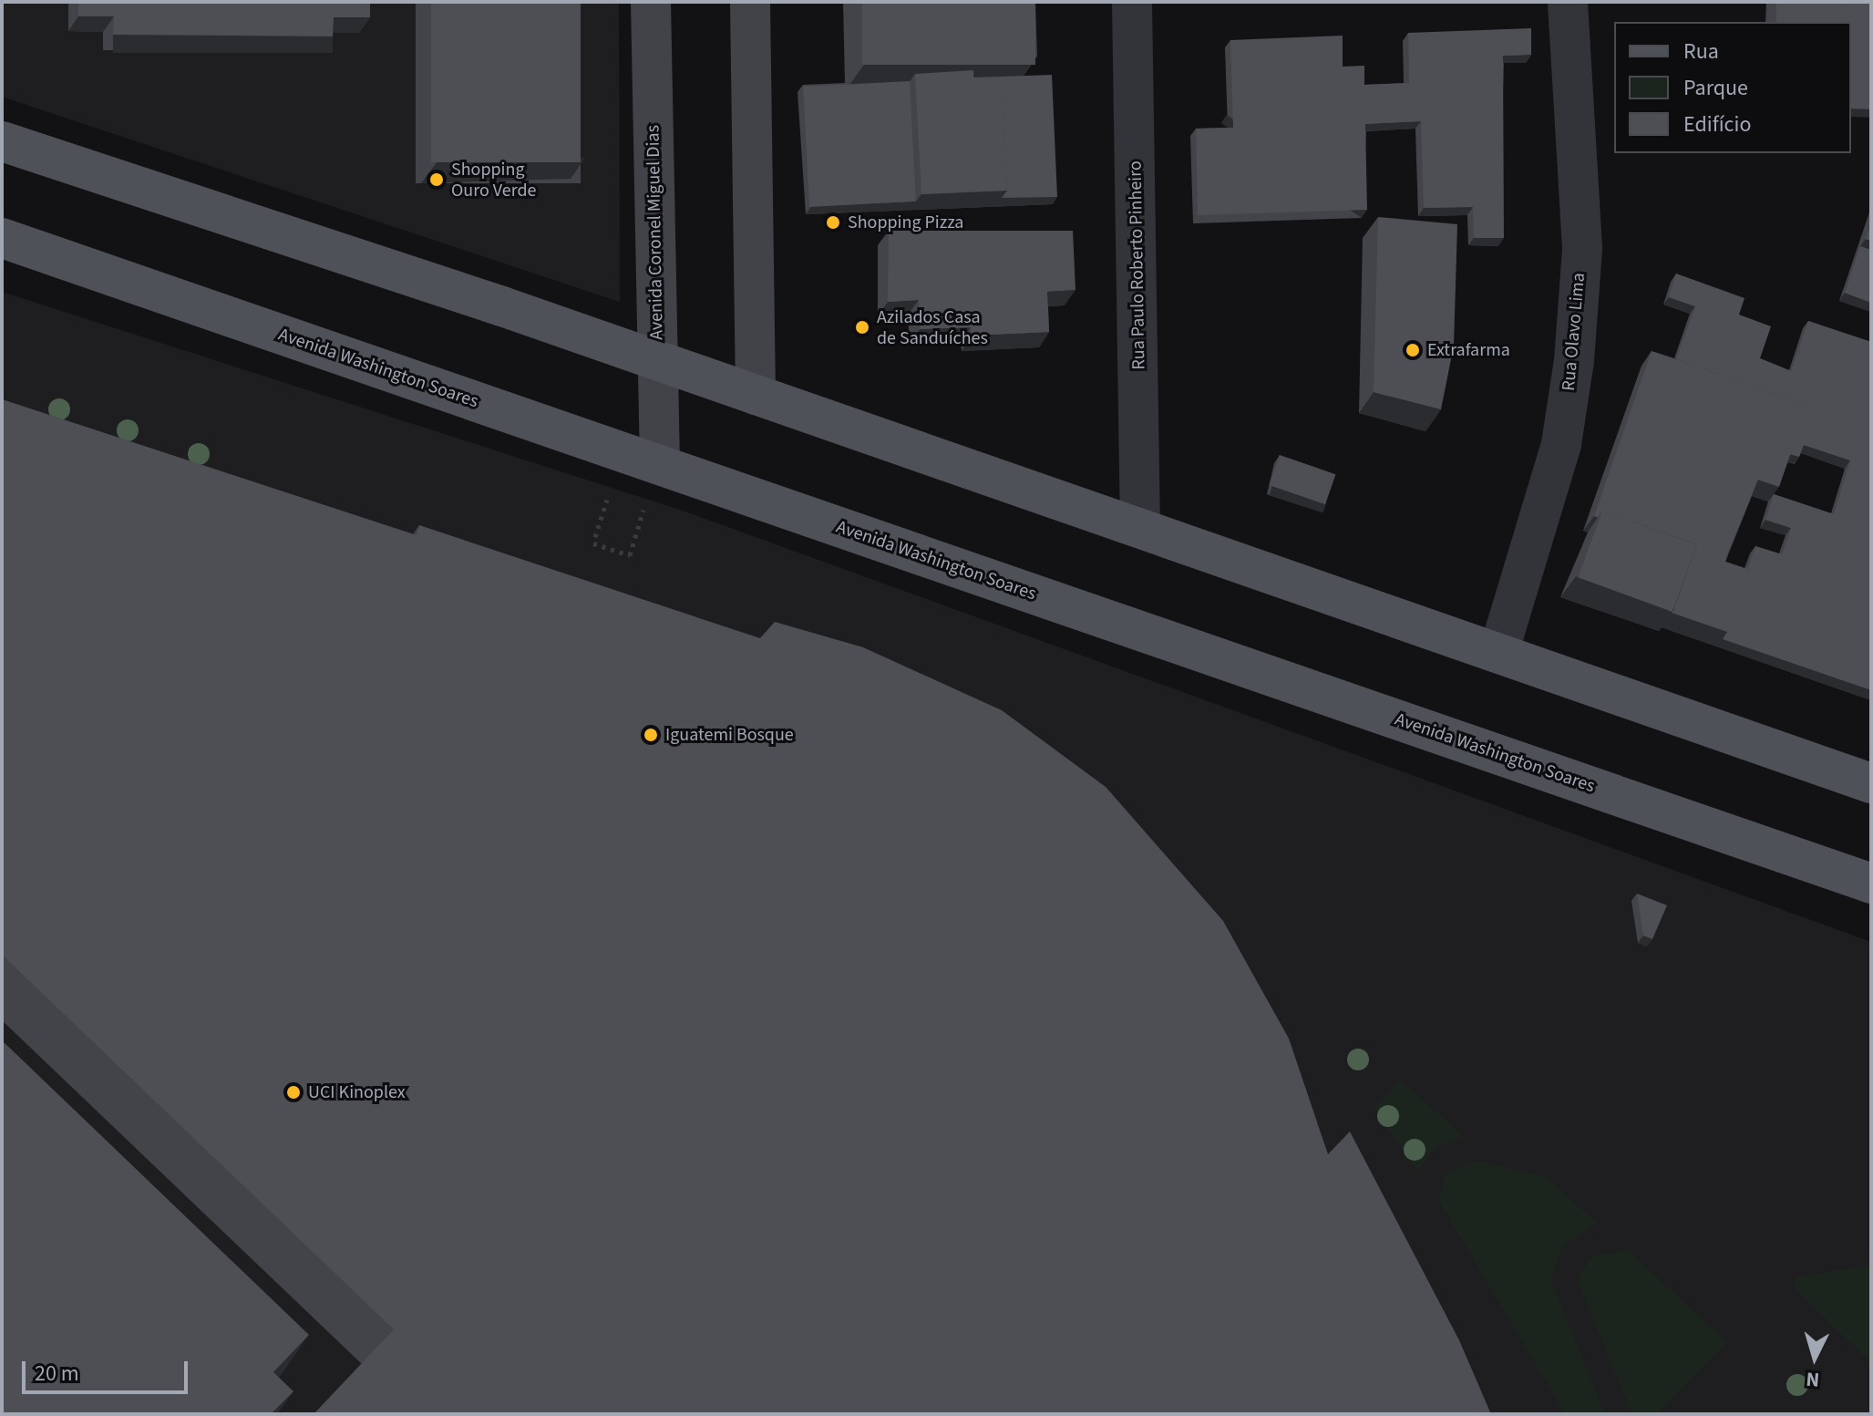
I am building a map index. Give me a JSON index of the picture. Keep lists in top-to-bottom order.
{
  "streets": {
    "main road": ["Avenida Coronel Miguel Dias", "Avenida Washington Soares"],
    "street": ["Rua Paulo Roberto Pinheiro", "Rua Olavo Lima"]
  },
  "crossings": [
    ["Avenida Coronel Miguel Dias", "Avenida Washington Soares"]
  ],
  "places": [
    "Shopping Ouro Verde",
    "Shopping Pizza",
    "Azilados Casa de Sanduíches",
    "Extrafarma",
    "Iguatemi Bosque",
    "UCI Kinoplex"
  ],
  "legend": ["Rua", "Parque", "Edifício"],
  "scale_bar": "20 m",
  "north": "bottom"
}
